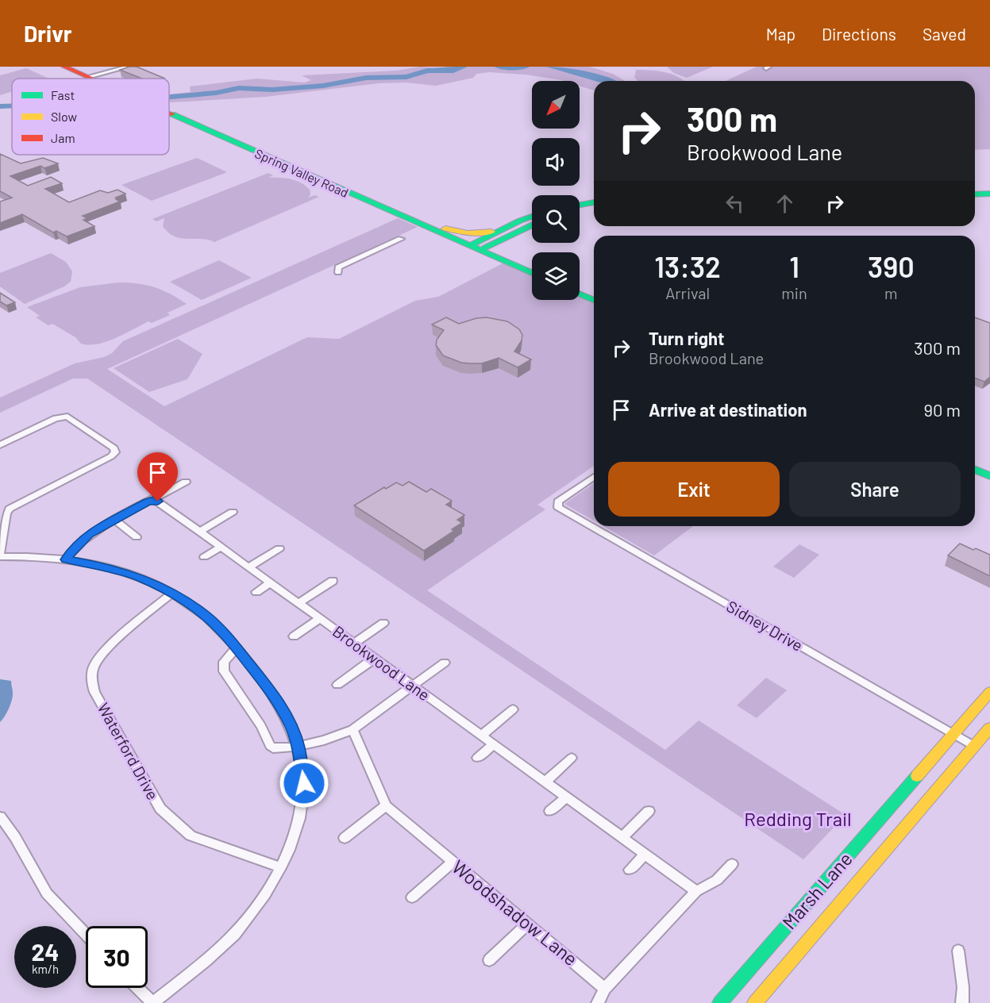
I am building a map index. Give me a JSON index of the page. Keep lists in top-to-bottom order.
{
  "streets": {
    "main road": ["Spring Valley Road", "Marsh Lane"],
    "street": [
      "Sidney Drive",
      "Brookwood Lane",
      "Waterford Drive",
      "Woodshadow Lane"
    ]
  },
  "crossings": [
    ["Sidney Drive", "Marsh Lane"]
  ],
  "parks": ["Redding Trail"],
  "legend": ["Fast", "Slow", "Jam"],
  "north": "bottom left",
  "page": {
    "header": "Drivr",
    "nav": ["Map", "Directions", "Saved"],
    "turn": ["300 m", "Brookwood Lane"],
    "eta": [
      "13:32",
      "Arrival",
      "1",
      "min",
      "390",
      "m"
    ],
    "list": [
      {
        "name": "Turn right",
        "note": "Brookwood Lane",
        "value": "300 m"
      },
      {
        "name": "Arrive at destination",
        "value": "90 m"
      }
    ],
    "buttons": ["Exit", "Share"],
    "speed": "24 km/h",
    "limit": "30"
  }
}
